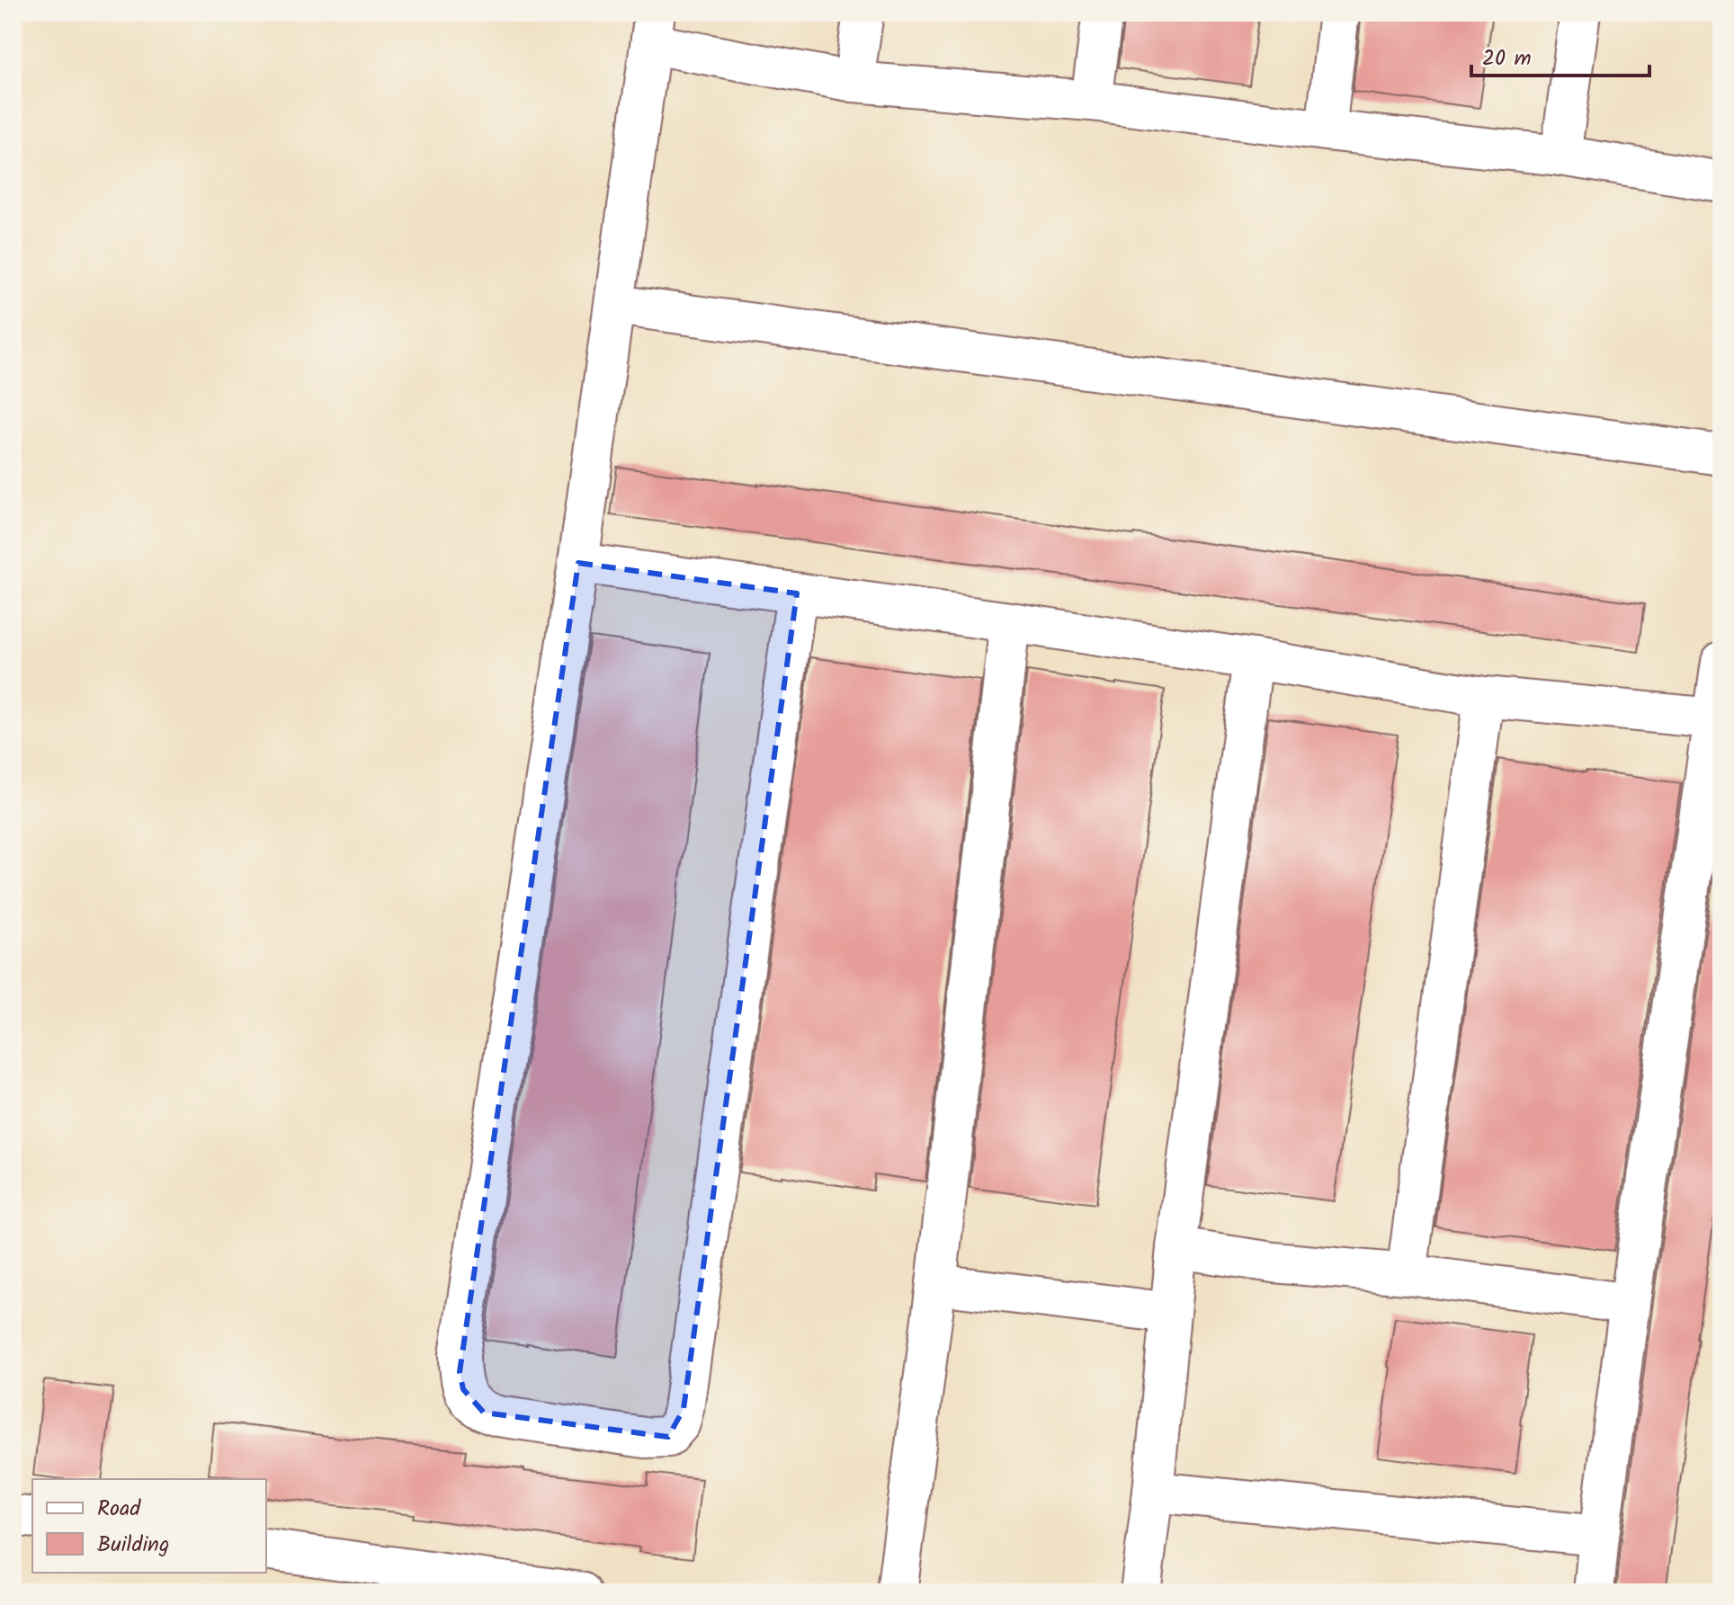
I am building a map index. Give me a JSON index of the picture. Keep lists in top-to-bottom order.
{
  "legend": ["Road", "Building"],
  "scale_bar": "20 m"
}
